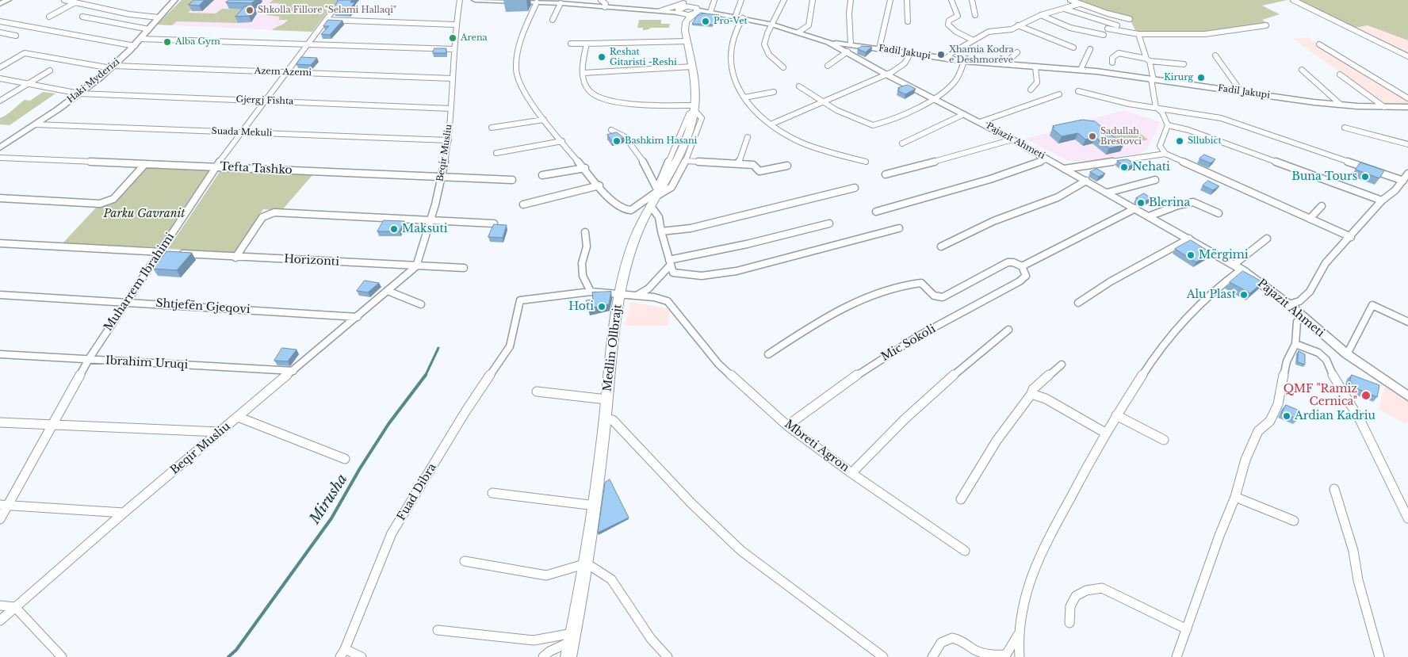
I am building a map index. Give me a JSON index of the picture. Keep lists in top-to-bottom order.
{
  "streets": {
    "main road": ["Medlin Ollbrajt"],
    "street": [
      "Fadil Jakupi",
      "Azem Azemi",
      "Haki Myderizi",
      "Gjergj Fishta",
      "Suada Mekuli",
      "Pajazit Ahmeti",
      "Beqir Musliu",
      "Tefta Tashko",
      "Horizonti",
      "Muharrem Ibrahimi",
      "Shtjefën Gjeqovi",
      "Mic Sokoli",
      "Ibrahim Uruqi",
      "Mbreti Agron",
      "Fuad Dibra"
    ]
  },
  "crossings": [
    ["Fadil Jakupi", "Pajazit Ahmeti"],
    ["Azem Azemi", "Haki Myderizi"],
    ["Azem Azemi", "Beqir Musliu"],
    ["Azem Azemi", "Muharrem Ibrahimi"],
    ["Haki Myderizi", "Gjergj Fishta"],
    ["Haki Myderizi", "Suada Mekuli"],
    ["Gjergj Fishta", "Beqir Musliu"],
    ["Gjergj Fishta", "Muharrem Ibrahimi"],
    ["Suada Mekuli", "Beqir Musliu"],
    ["Suada Mekuli", "Muharrem Ibrahimi"],
    ["Pajazit Ahmeti", "Medlin Ollbrajt"],
    ["Beqir Musliu", "Tefta Tashko"],
    ["Beqir Musliu", "Horizonti"],
    ["Beqir Musliu", "Shtjefën Gjeqovi"],
    ["Beqir Musliu", "Ibrahim Uruqi"],
    ["Tefta Tashko", "Muharrem Ibrahimi"],
    ["Muharrem Ibrahimi", "Shtjefën Gjeqovi"],
    ["Muharrem Ibrahimi", "Ibrahim Uruqi"],
    ["Mic Sokoli", "Mbreti Agron"],
    ["Medlin Ollbrajt", "Mbreti Agron"]
  ],
  "water": ["Mirusha"],
  "parks": ["Parku Gavranit"],
  "places": [
    "Shkolla Fillore \"Selami Hallaqi\"",
    "Pro-Vet",
    "Arena",
    "Alba Gym",
    "Xhamia Kodra e Dëshmorëve",
    "Reshat Gitaristi -Reshi",
    "Kirurg",
    "Sadullah Brestovci",
    "Bashkim Hasani",
    "Sllubict",
    "Nehati",
    "Buna Tours",
    "Blerina",
    "Maksuti",
    "Mërgimi",
    "Alu Plast",
    "Hoti",
    "QMF \"Ramiz Cernica\"",
    "Ardian Kadriu"
  ]
}
